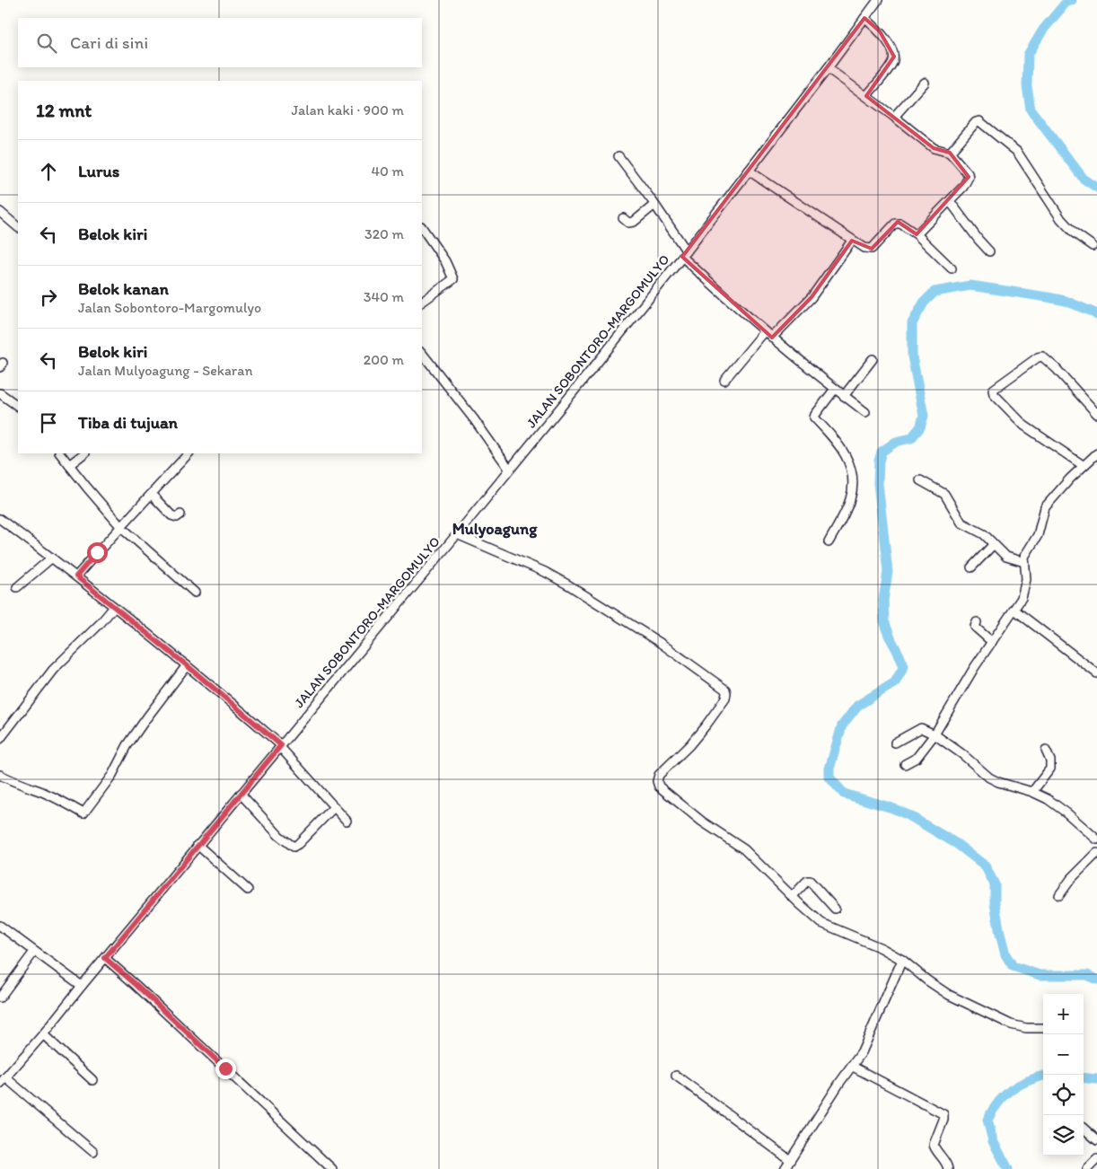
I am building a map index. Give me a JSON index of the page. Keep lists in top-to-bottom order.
{
  "streets": {
    "street": ["JALAN SOBONTORO-MARGOMULYO"]
  },
  "districts": ["Mulyoagung"],
  "page": {
    "search": "Cari di sini",
    "heading": ["12 mnt", "Jalan kaki · 900 m"],
    "list": [
      ["Lurus", "40 m"],
      ["Belok kiri", "320 m"],
      ["Belok kanan", "Jalan Sobontoro-Margomulyo", "340 m"],
      ["Belok kiri", "Jalan Mulyoagung - Sekaran", "200 m"],
      "Tiba di tujuan"
    ],
    "map_buttons": ["+", "−"]
  }
}
